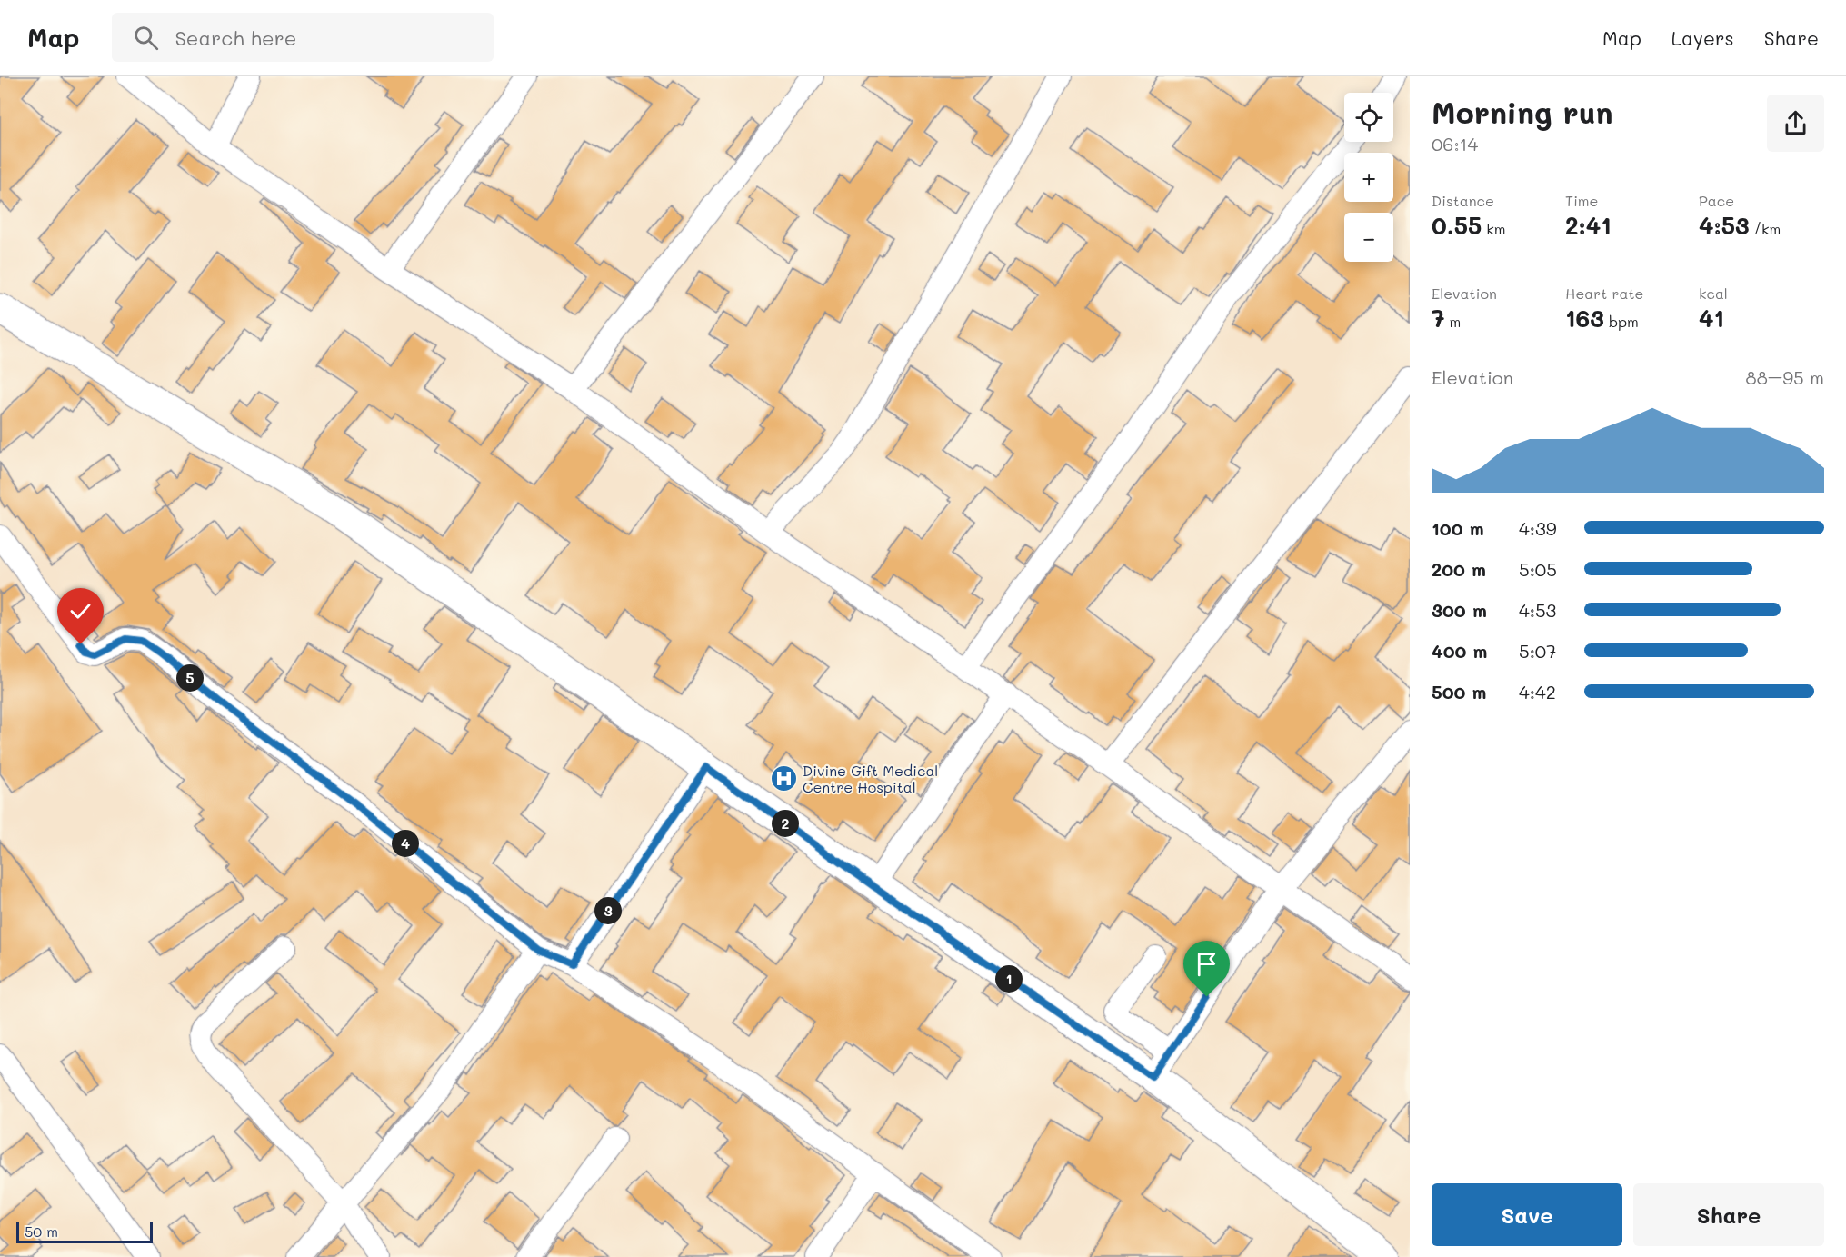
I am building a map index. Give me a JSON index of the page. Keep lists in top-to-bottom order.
{
  "places": {
    "hospital": ["Divine Gift Medical Centre Hospital"]
  },
  "scale_bar": "50 m",
  "page": {
    "header": "Map",
    "search": "Search here",
    "nav": ["Map", "Layers", "Share"],
    "heading": ["Morning run", "06:14"],
    "map_buttons": ["+", "−"],
    "stats": [
      ["Distance", "0.55 km"],
      ["Time", "2:41"],
      ["Pace", "4:53 /km"],
      ["Elevation", "7 m"],
      ["Heart rate", "163 bpm"],
      ["kcal", "41"]
    ],
    "chart": ["Elevation", "88–95 m"],
    "list": [
      {
        "name": "100 m",
        "note": "4:39"
      },
      {
        "name": "200 m",
        "note": "5:05"
      },
      {
        "name": "300 m",
        "note": "4:53"
      },
      {
        "name": "400 m",
        "note": "5:07"
      },
      {
        "name": "500 m",
        "note": "4:42"
      }
    ],
    "pins": [
      "5",
      "2",
      "4",
      "3",
      "1"
    ],
    "buttons": ["Save", "Share"],
    "scale": "50 m"
  }
}
